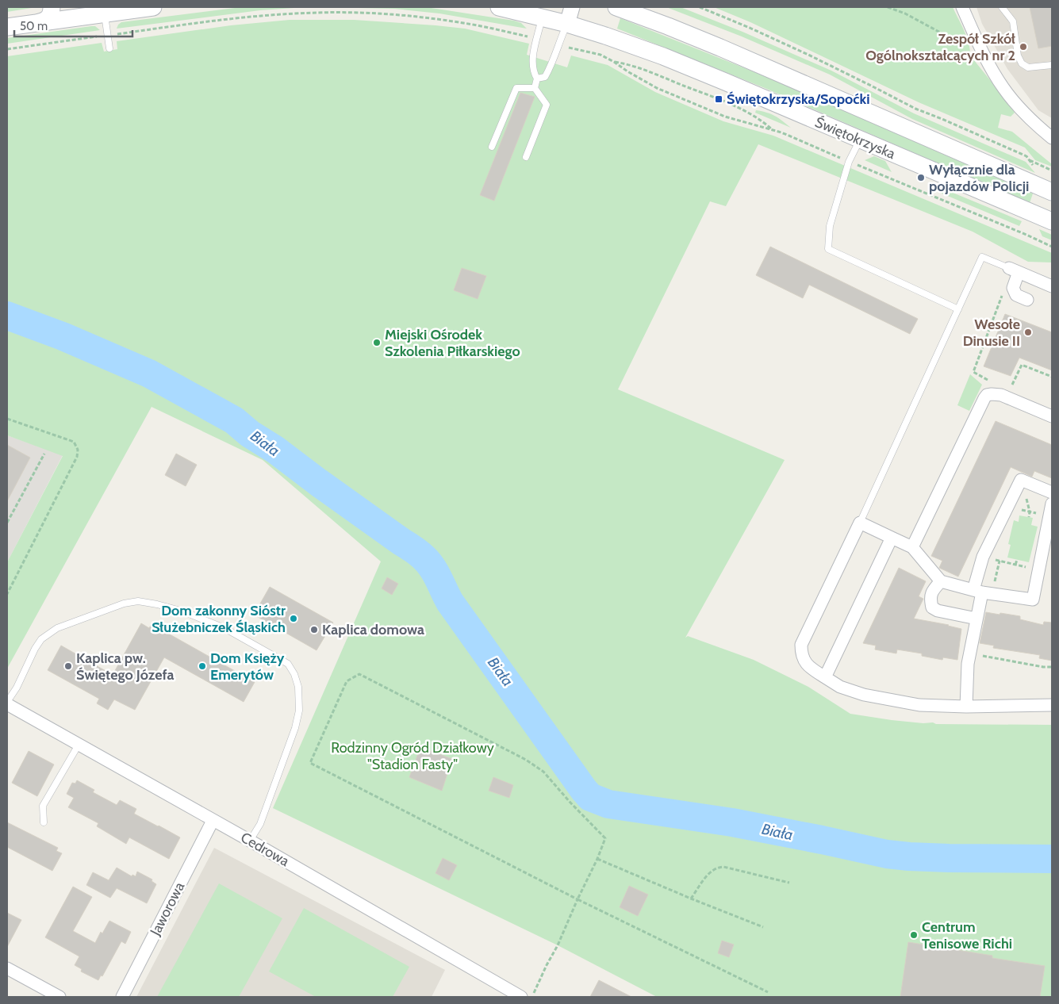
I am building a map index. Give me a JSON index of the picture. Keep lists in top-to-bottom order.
{
  "streets": {
    "main road": ["Świętokrzyska"],
    "street": ["Cedrowa", "Jaworowa"]
  },
  "crossings": [
    ["Cedrowa", "Jaworowa"]
  ],
  "water": ["Biała"],
  "parks": ["Rodzinny Ogród Działkowy \"Stadion Fasty\""],
  "places": {
    "other": [
      "Zespół Szkół Ogólnokształcących nr 2",
      "Wyłącznie dla pojazdów Policji",
      "Wesołe Dinusie II",
      "Miejski Ośrodek Szkolenia Piłkarskiego",
      "Dom zakonny Sióstr Służebniczek Śląskich",
      "Kaplica domowa",
      "Kaplica pw. Świętego Józefa",
      "Dom Księży Emerytów",
      "Centrum Tenisowe Richi"
    ],
    "transit": ["Świętokrzyska/Sopoćki"]
  },
  "scale_bar": "50 m"
}
